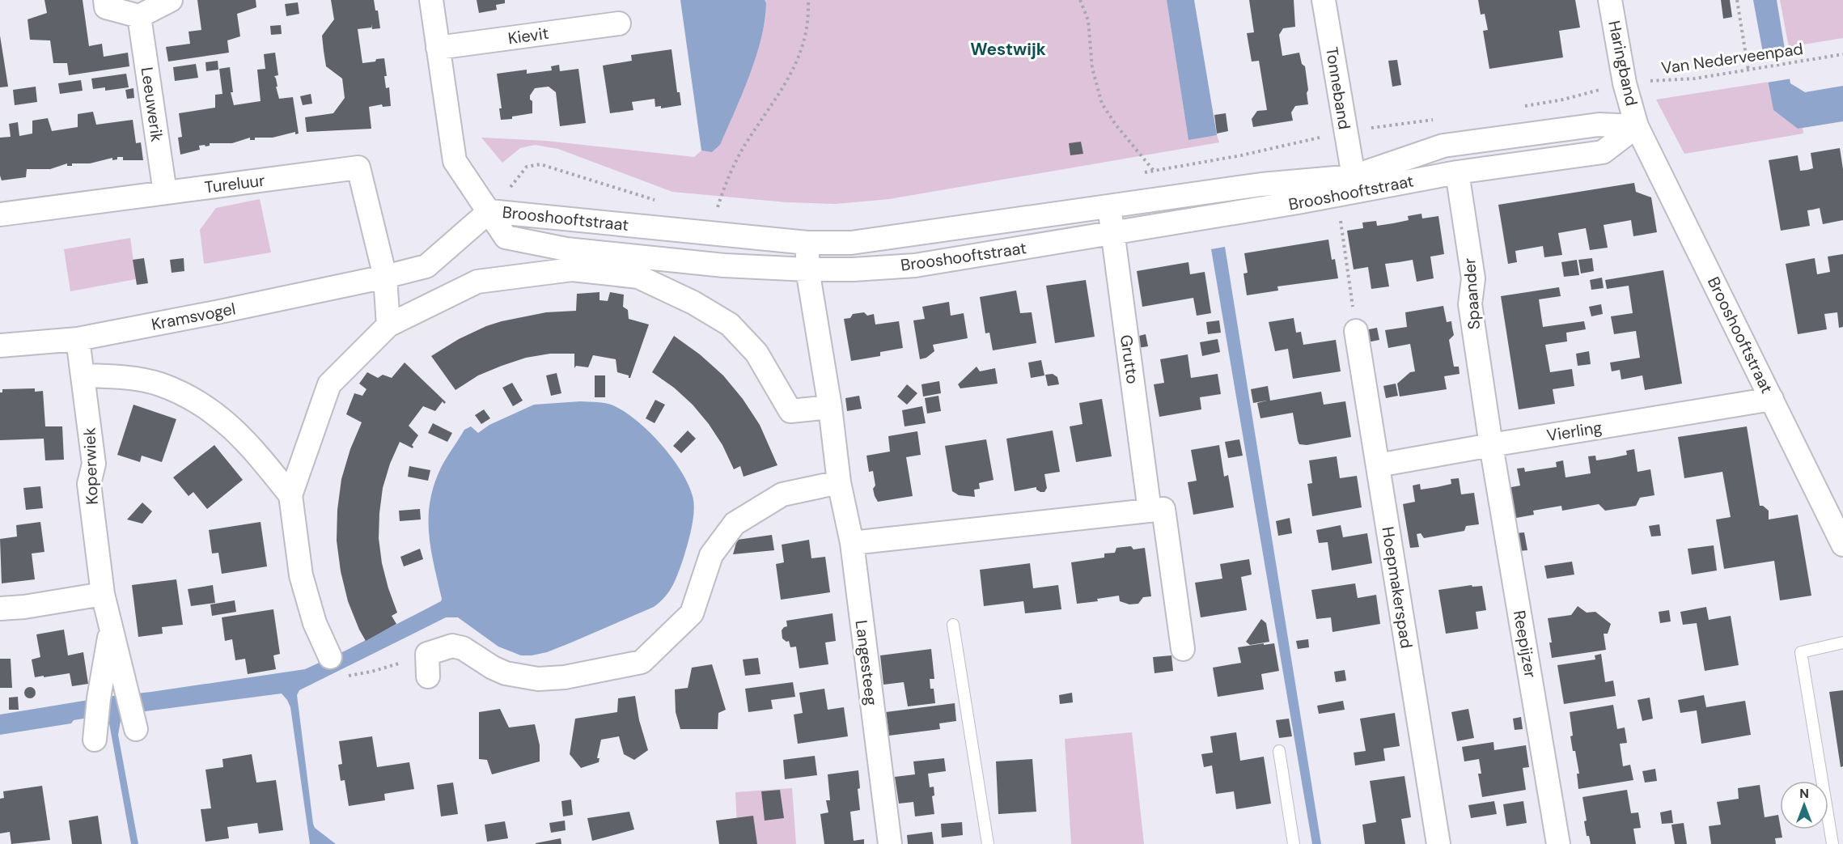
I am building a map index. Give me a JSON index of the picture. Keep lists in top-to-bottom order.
{
  "streets": {
    "street": [
      "Kievit",
      "Haringband",
      "Tonneband",
      "Leeuwerik",
      "Tureluur",
      "Brooshooftstraat",
      "Spaander",
      "Kramsvogel",
      "Grutto",
      "Vierling",
      "Koperwiek",
      "Hoepmakerspad",
      "Reepijzer",
      "Langesteeg"
    ],
    "path": ["Van Nederveenpad"]
  },
  "crossings": [
    ["Van Nederveenpad", "Haringband"],
    ["Haringband", "Brooshooftstraat"],
    ["Tonneband", "Brooshooftstraat"],
    ["Leeuwerik", "Tureluur"],
    ["Tureluur", "Kramsvogel"],
    ["Brooshooftstraat", "Spaander"],
    ["Brooshooftstraat", "Kramsvogel"],
    ["Brooshooftstraat", "Grutto"],
    ["Brooshooftstraat", "Vierling"],
    ["Spaander", "Vierling"],
    ["Spaander", "Reepijzer"],
    ["Kramsvogel", "Koperwiek"],
    ["Vierling", "Hoepmakerspad"],
    ["Vierling", "Reepijzer"]
  ],
  "districts": ["Westwijk"],
  "north": "top"
}
